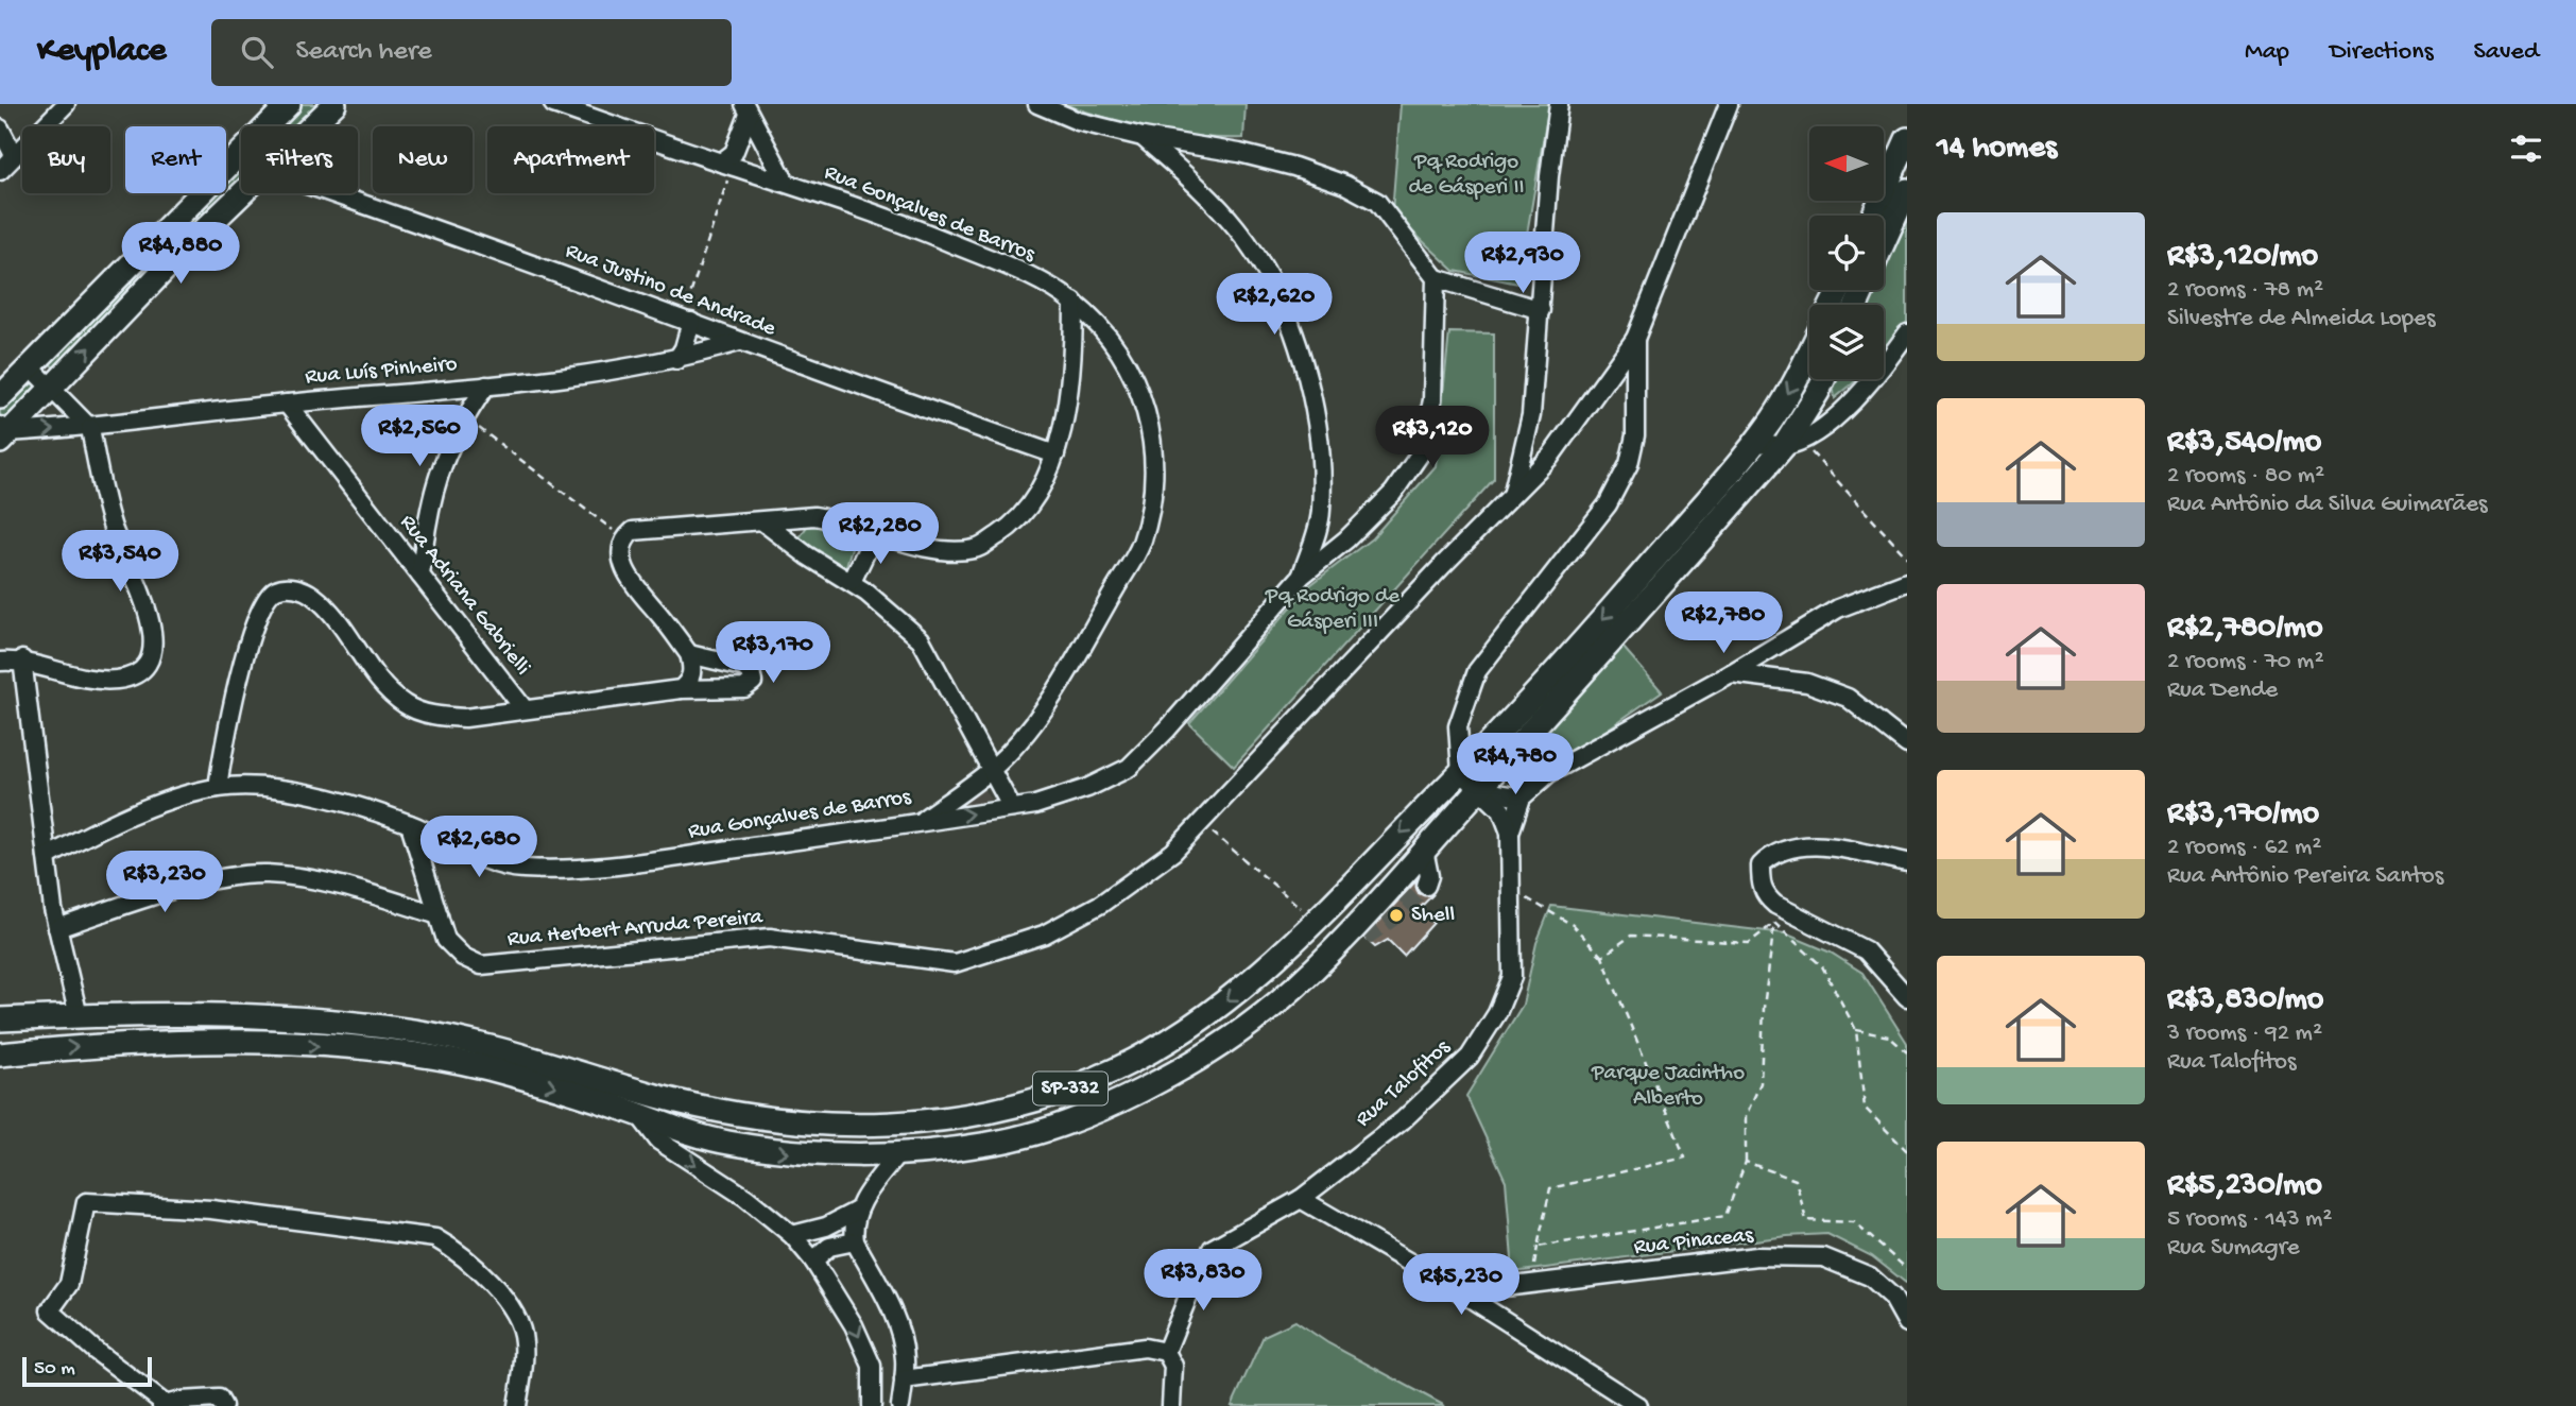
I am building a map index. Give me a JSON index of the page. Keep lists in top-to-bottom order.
{
  "streets": {
    "main road": ["SP-332"],
    "street": [
      "Rua Gonçalves de Barros",
      "Rua Justino de Andrade",
      "Rua Luís Pinheiro",
      "Rua Adriana Gabrielli",
      "Rua Herbert Arruda Pereira",
      "Rua Talofitos",
      "Rua Pinaceas"
    ]
  },
  "crossings": [
    ["Rua Gonçalves de Barros", "Rua Herbert Arruda Pereira"],
    ["Rua Justino de Andrade", "Rua Luís Pinheiro"],
    ["Rua Luís Pinheiro", "Rua Adriana Gabrielli"],
    ["Rua Talofitos", "SP-332"]
  ],
  "parks": ["Pq Rodrigo de Gásperi II", "Pq Rodrigo de Gásperi III", "Parque Jacintho Alberto"],
  "places": ["Shell"],
  "scale_bar": "50 m",
  "north": "left",
  "page": {
    "header": "Keyplace",
    "search": "Search here",
    "nav": ["Map", "Directions", "Saved"],
    "heading": "14 homes",
    "chip": [
      "Buy",
      "Rent",
      "Filters",
      "New",
      "Apartment"
    ],
    "list": [
      {
        "name": "R$3,120/mo",
        "note": "2 rooms · 78 m² · Silvestre de Almeida Lopes"
      },
      {
        "name": "R$3,540/mo",
        "note": "2 rooms · 80 m² · Rua Antônio da Silva Guimarães"
      },
      {
        "name": "R$2,780/mo",
        "note": "2 rooms · 70 m² · Rua Dende"
      },
      {
        "name": "R$3,170/mo",
        "note": "2 rooms · 62 m² · Rua Antônio Pereira Santos"
      },
      {
        "name": "R$3,830/mo",
        "note": "3 rooms · 92 m² · Rua Talofitos"
      },
      {
        "name": "R$5,230/mo",
        "note": "5 rooms · 143 m² · Rua Sumagre"
      }
    ],
    "price": [
      "R$4,880",
      "R$2,930",
      "R$2,620",
      "R$2,560",
      "R$3,120",
      "R$2,280",
      "R$3,540",
      "R$2,780",
      "R$3,170",
      "R$4,780",
      "R$2,680",
      "R$3,230",
      "R$3,830",
      "R$5,230"
    ],
    "scale": "50 m"
  }
}
